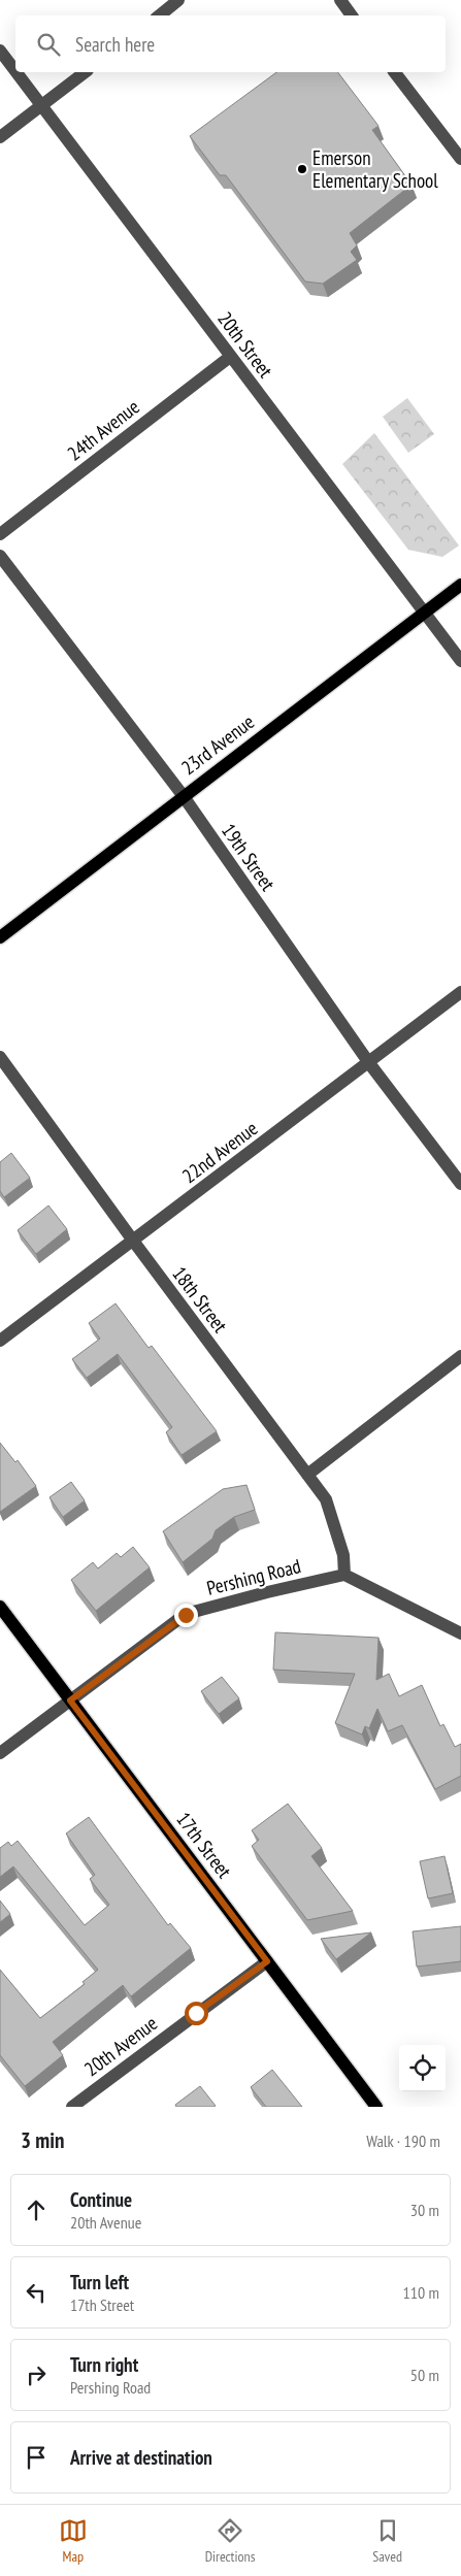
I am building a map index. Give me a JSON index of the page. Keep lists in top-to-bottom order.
{
  "streets": {
    "main road": ["23rd Avenue", "17th Street"],
    "street": [
      "20th Street",
      "24th Avenue",
      "19th Street",
      "22nd Avenue",
      "18th Street",
      "Pershing Road",
      "20th Avenue"
    ]
  },
  "crossings": [
    ["20th Street", "24th Avenue"],
    ["20th Street", "23rd Avenue"],
    ["23rd Avenue", "19th Street"],
    ["19th Street", "22nd Avenue"],
    ["22nd Avenue", "18th Street"],
    ["18th Street", "Pershing Road"],
    ["Pershing Road", "17th Street"],
    ["17th Street", "20th Avenue"]
  ],
  "places": ["Emerson Elementary School"],
  "page": {
    "search": "Search here",
    "heading": ["3 min", "Walk · 190 m"],
    "list": [
      ["Continue", "20th Avenue", "30 m"],
      ["Turn left", "17th Street", "110 m"],
      ["Turn right", "Pershing Road", "50 m"],
      "Arrive at destination"
    ],
    "nav": ["Map", "Directions", "Saved"]
  }
}
